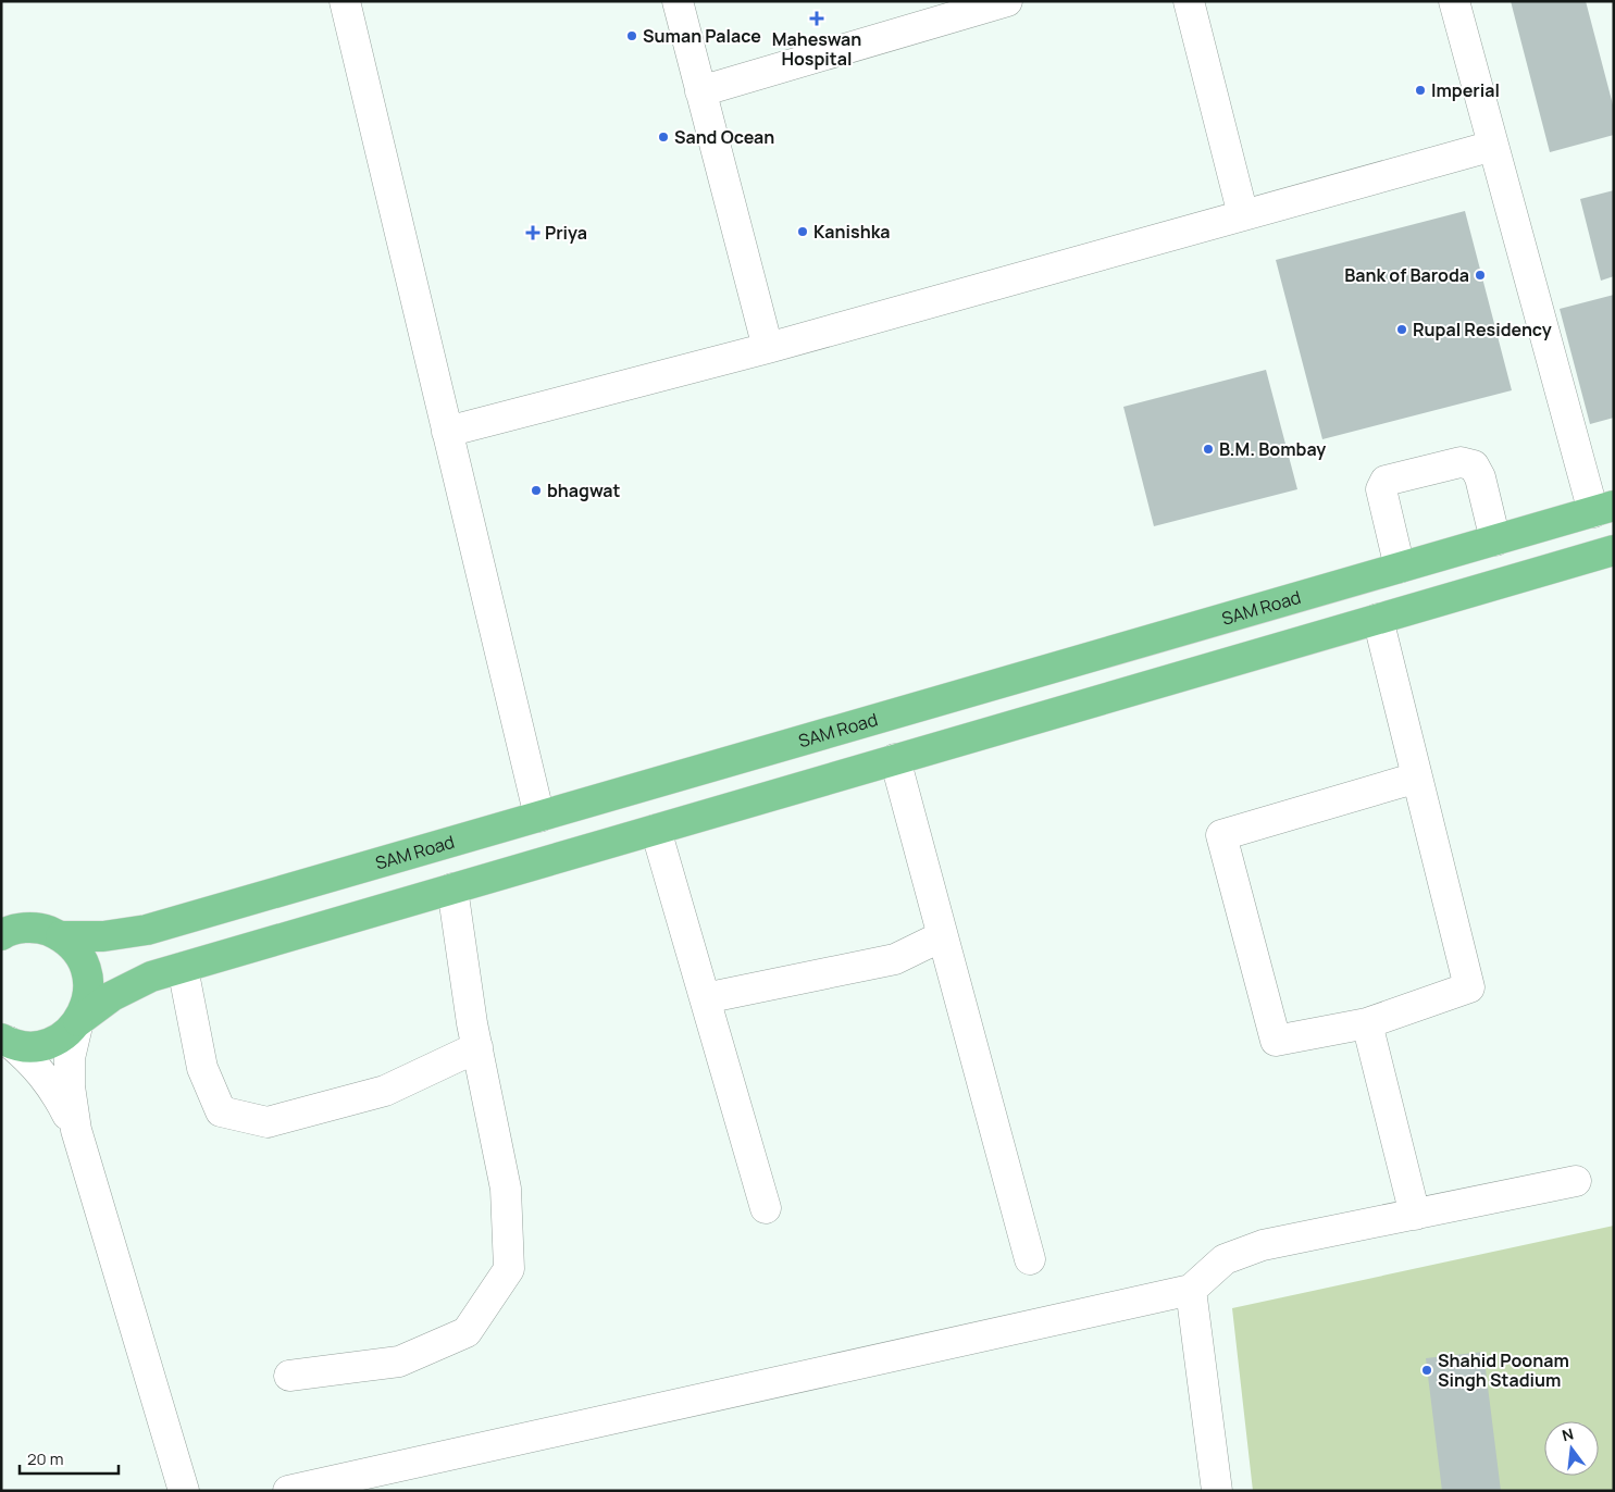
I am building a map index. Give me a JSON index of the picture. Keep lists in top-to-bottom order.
{
  "streets": {
    "main road": ["SAM Road"]
  },
  "places": {
    "health": ["Maheswan Hospital", "Priya"],
    "other": [
      "Suman Palace",
      "Imperial",
      "Sand Ocean",
      "Kanishka",
      "Bank of Baroda",
      "Rupal Residency",
      "B.M. Bombay",
      "bhagwat",
      "Shahid Poonam Singh Stadium"
    ]
  },
  "scale_bar": "20 m",
  "north": "top"
}
